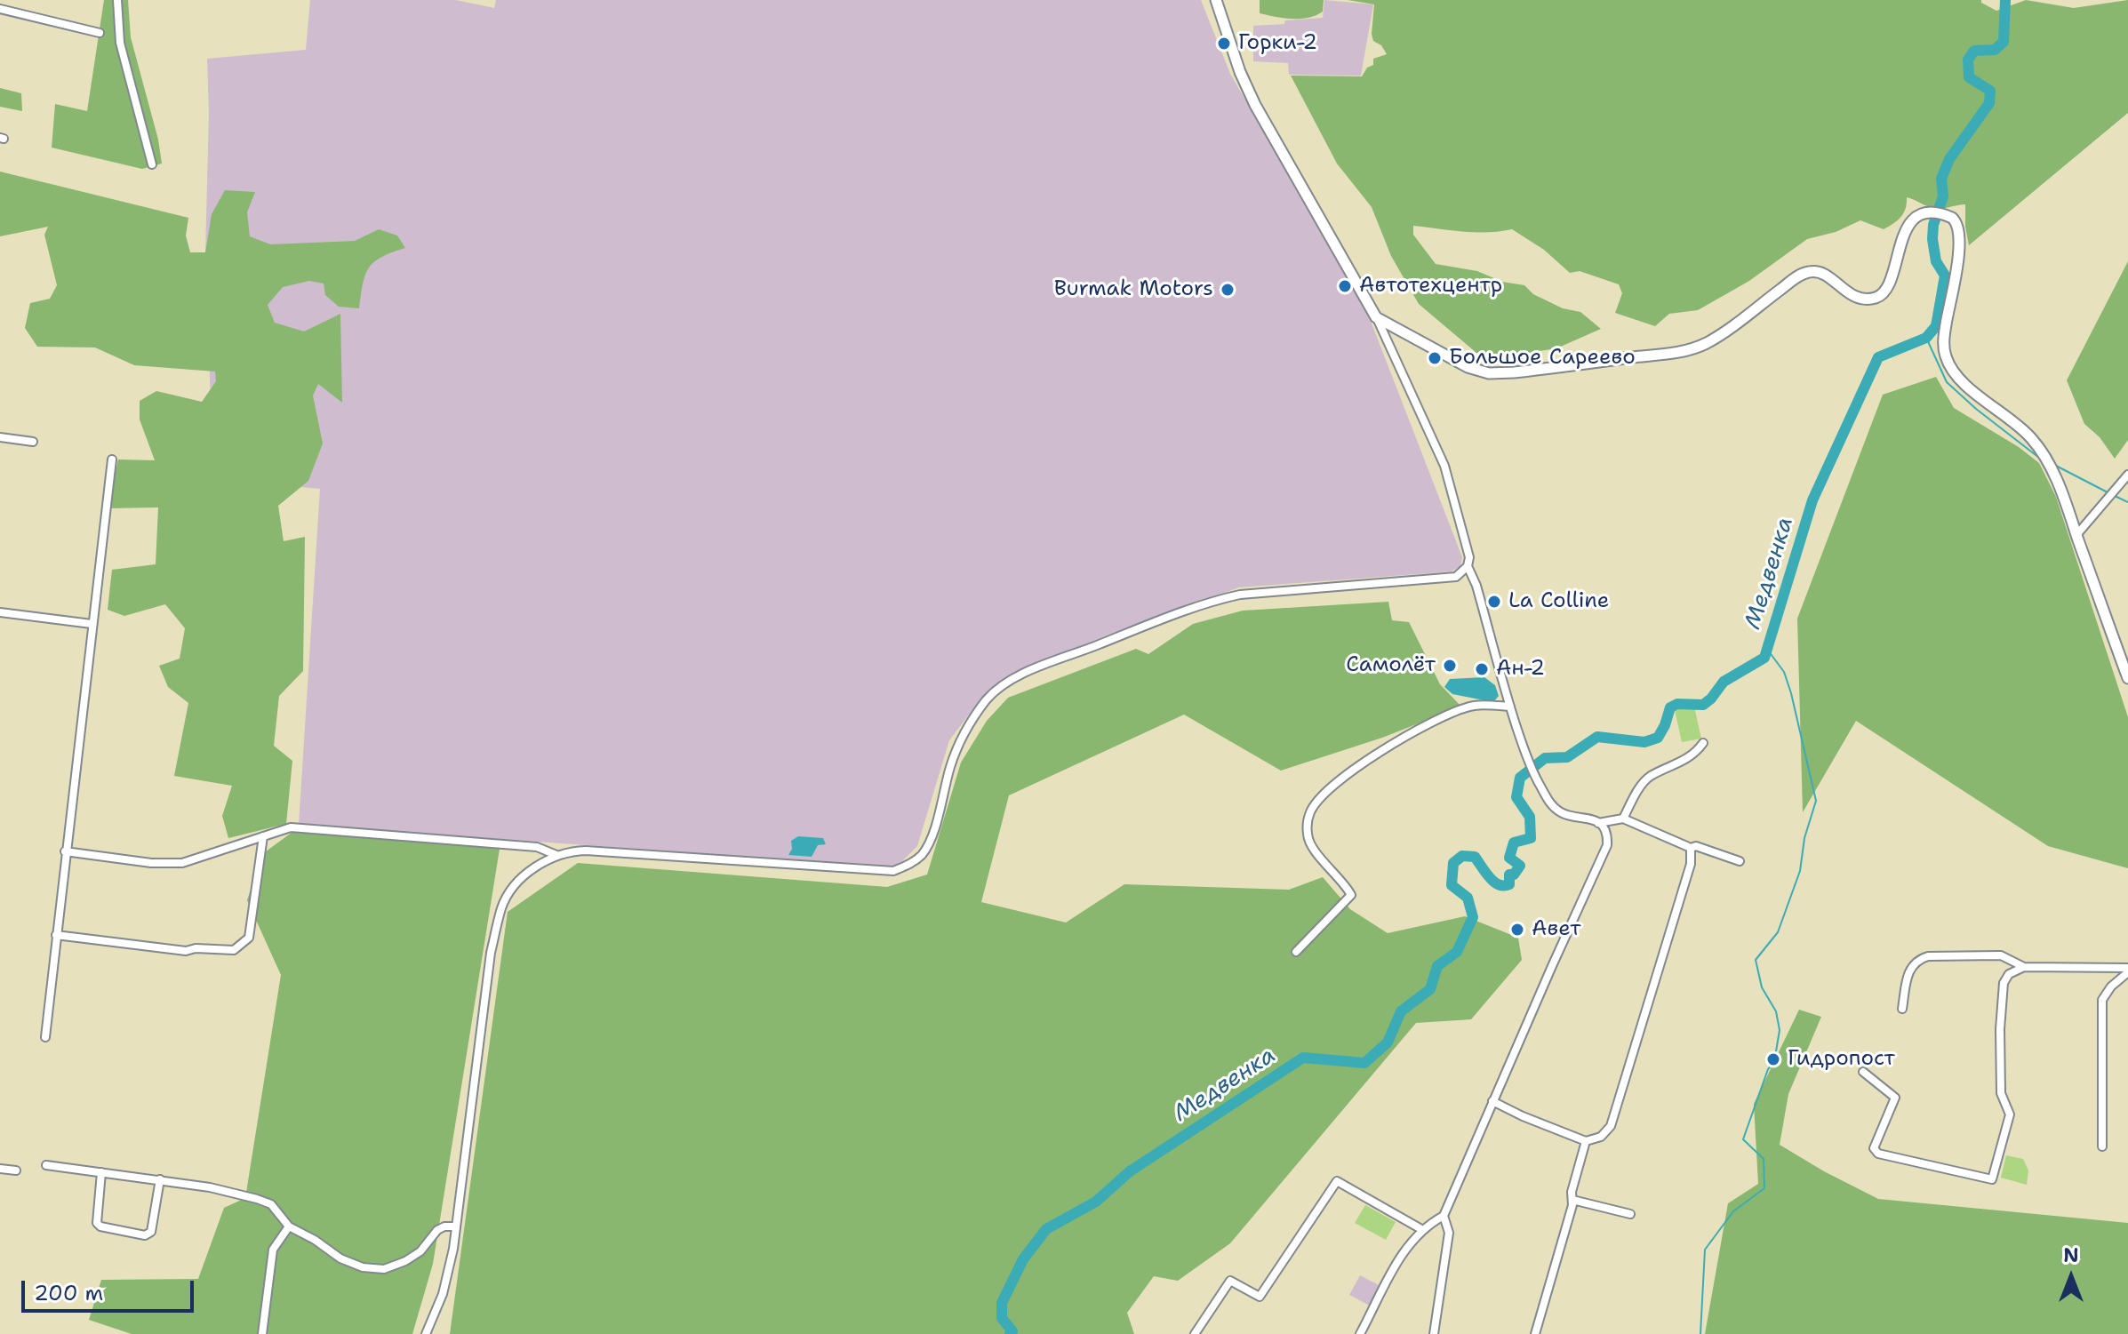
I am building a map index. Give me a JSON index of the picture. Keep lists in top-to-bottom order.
{
  "water": ["Медвенка"],
  "places": [
    "Горки-2",
    "Автотехцентр",
    "Burmak Motors",
    "Большое Сареево",
    "La Colline",
    "Самолёт",
    "Ан-2",
    "Авет",
    "Гидропост"
  ],
  "scale_bar": "200 m",
  "north": "top"
}
